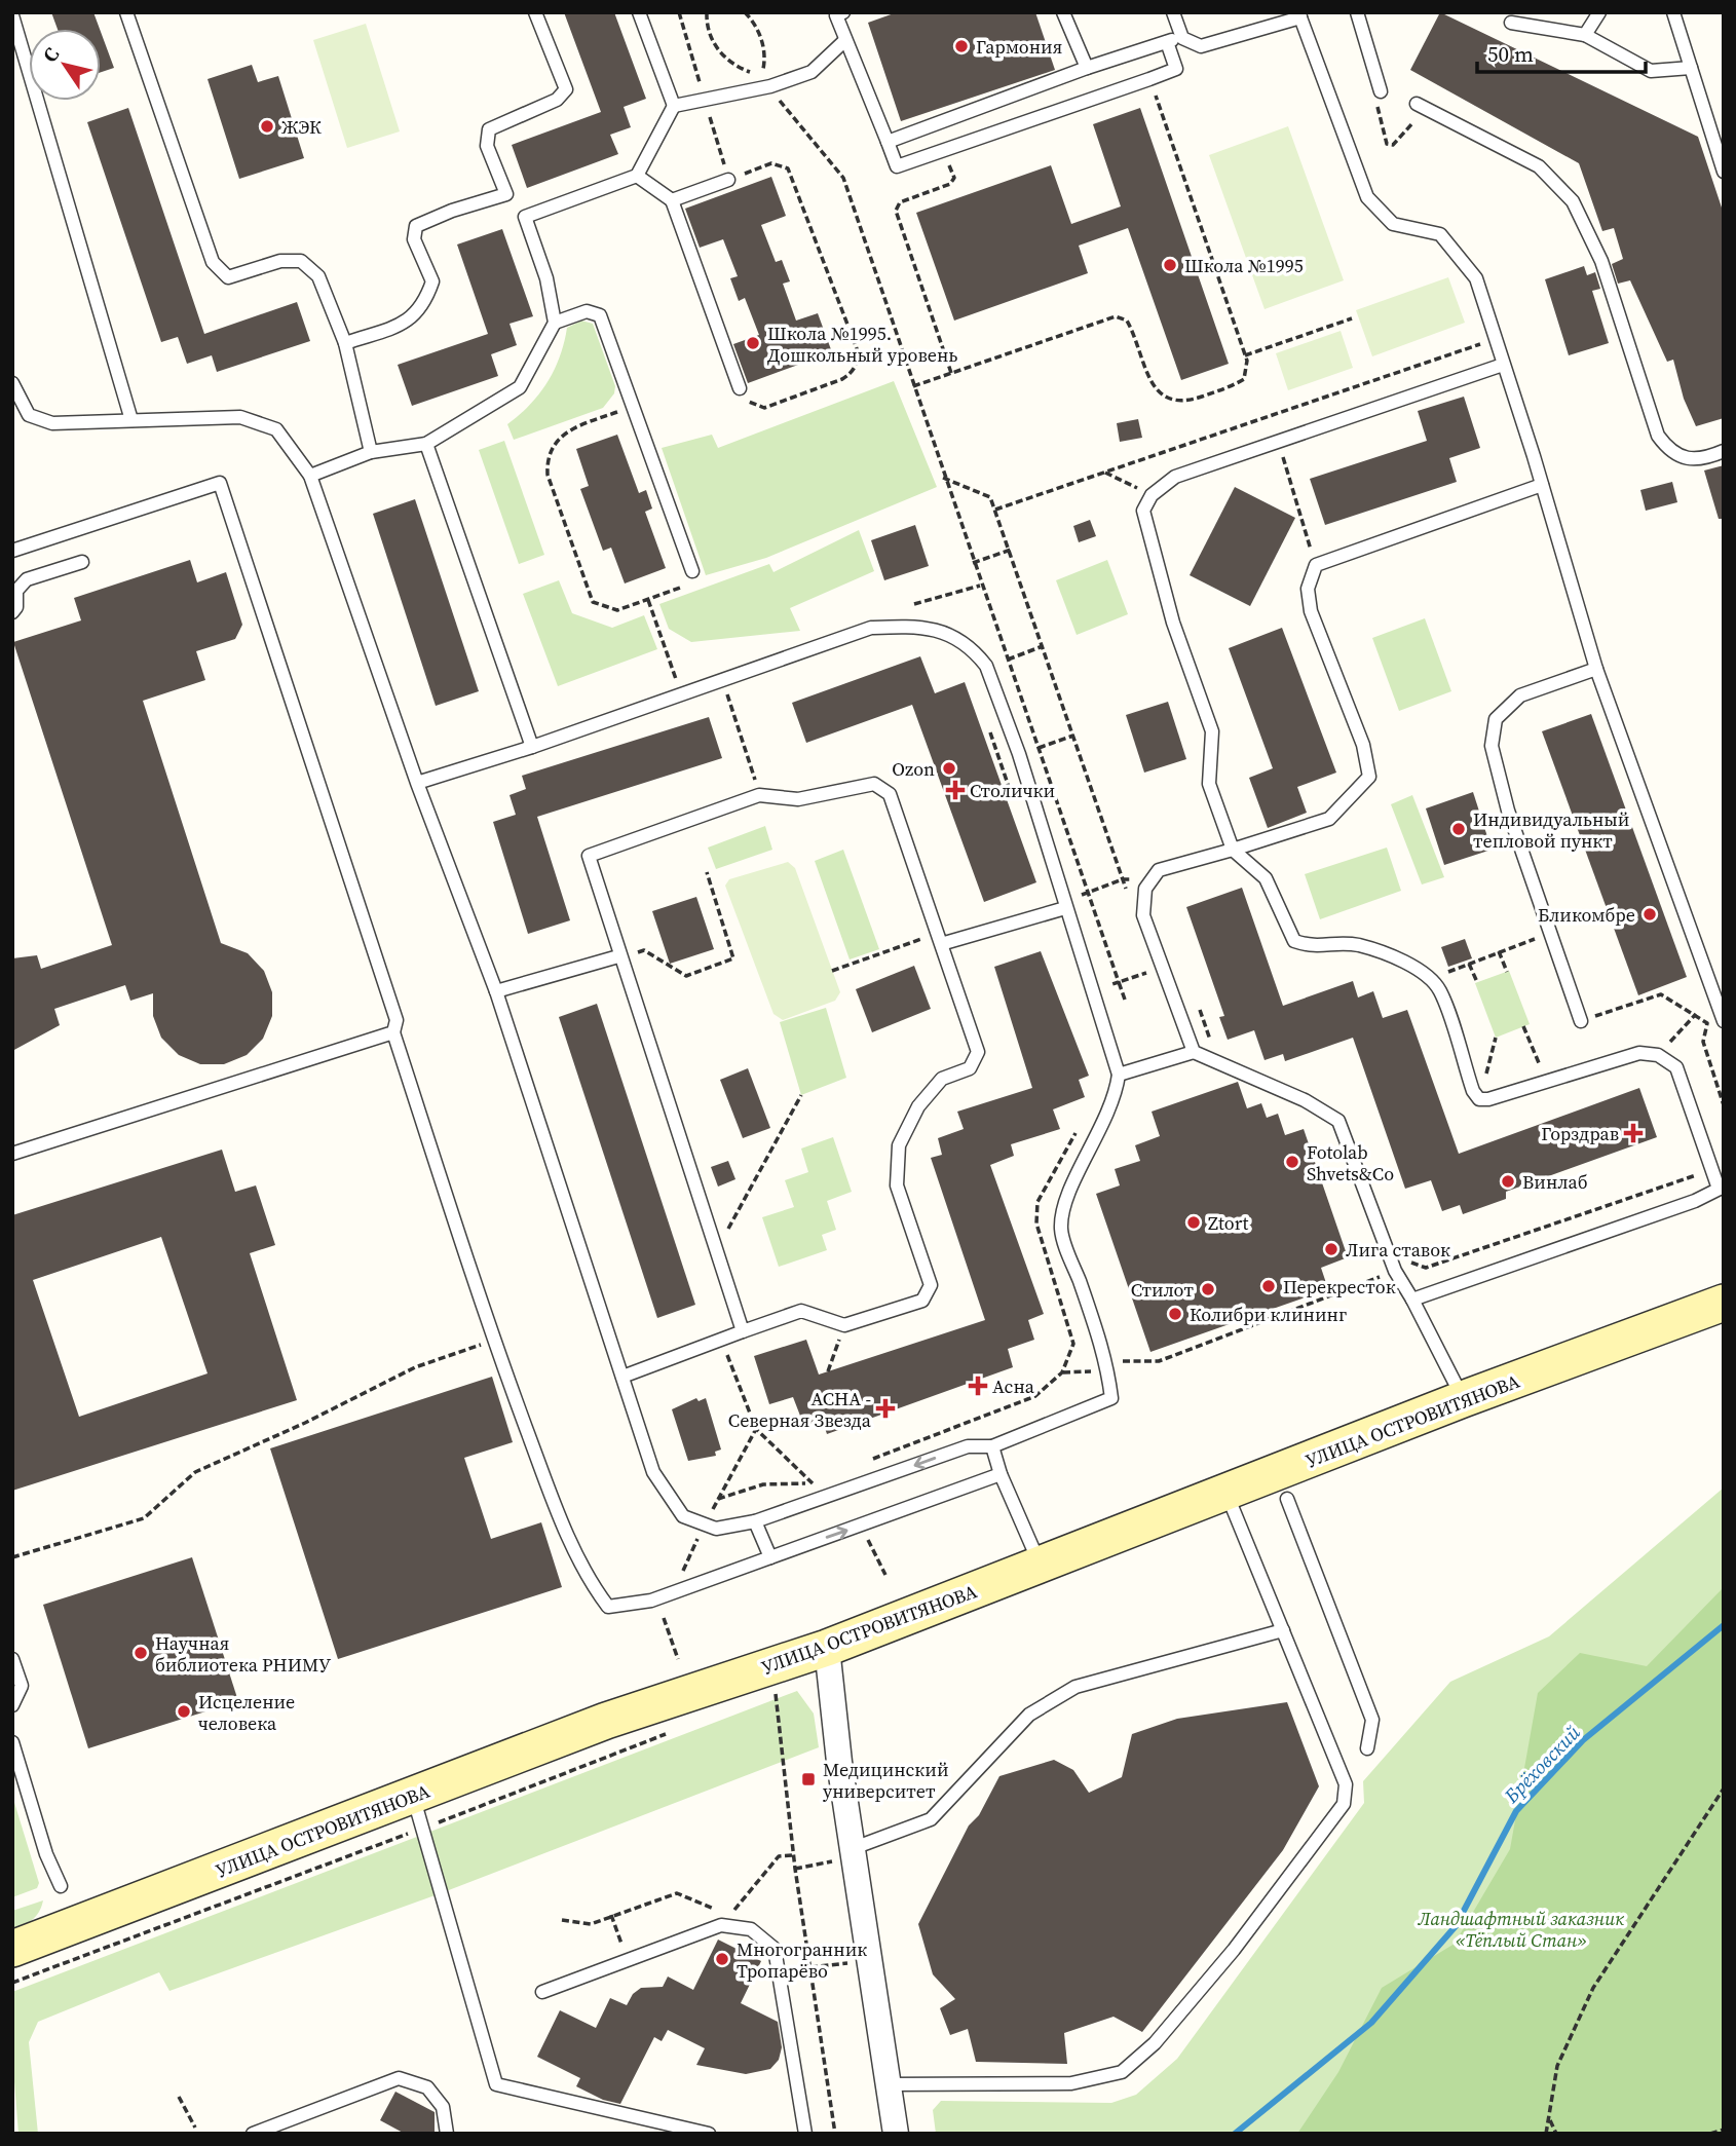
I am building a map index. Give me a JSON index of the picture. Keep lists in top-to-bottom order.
{
  "streets": {
    "main road": ["УЛИЦА ОСТРОВИТЯНОВА"]
  },
  "water": ["Брёховский"],
  "parks": ["Ландшафтный заказник «Тёплый Стан»"],
  "places": {
    "other": [
      "Гармония",
      "ЖЭК",
      "Школа №1995",
      "Школа №1995. Дошкольный уровень",
      "Ozon",
      "Индивидуальный тепловой пункт",
      "Бликомбре",
      "Fotolab Shvets&Co",
      "Винлаб",
      "Ztort",
      "Лига ставок",
      "Перекресток",
      "Стилот",
      "Колибри клининг",
      "Научная библиотека РНИМУ",
      "Исцеление человека",
      "Многогранник Тропарёво"
    ],
    "health": [
      "Столички",
      "Горздрав",
      "Асна",
      "АСНА - Северная Звезда"
    ],
    "transit": ["Медицинский университет"]
  },
  "scale_bar": "50 m",
  "north": "top left"
}
